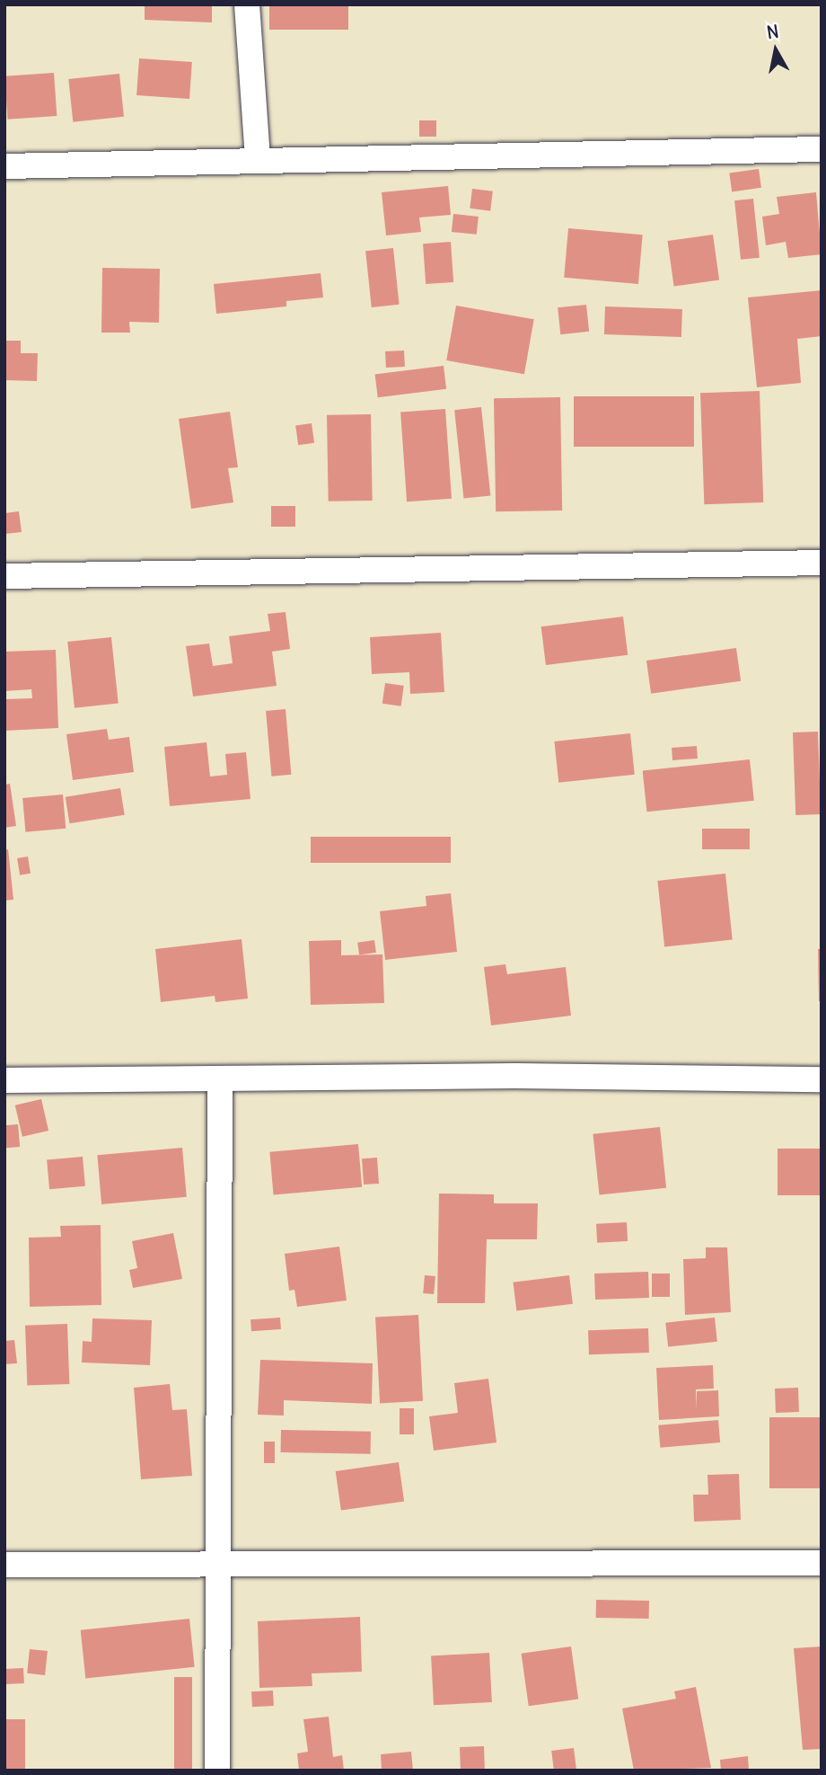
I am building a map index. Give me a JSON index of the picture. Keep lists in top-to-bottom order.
{
  "north": "top"
}
